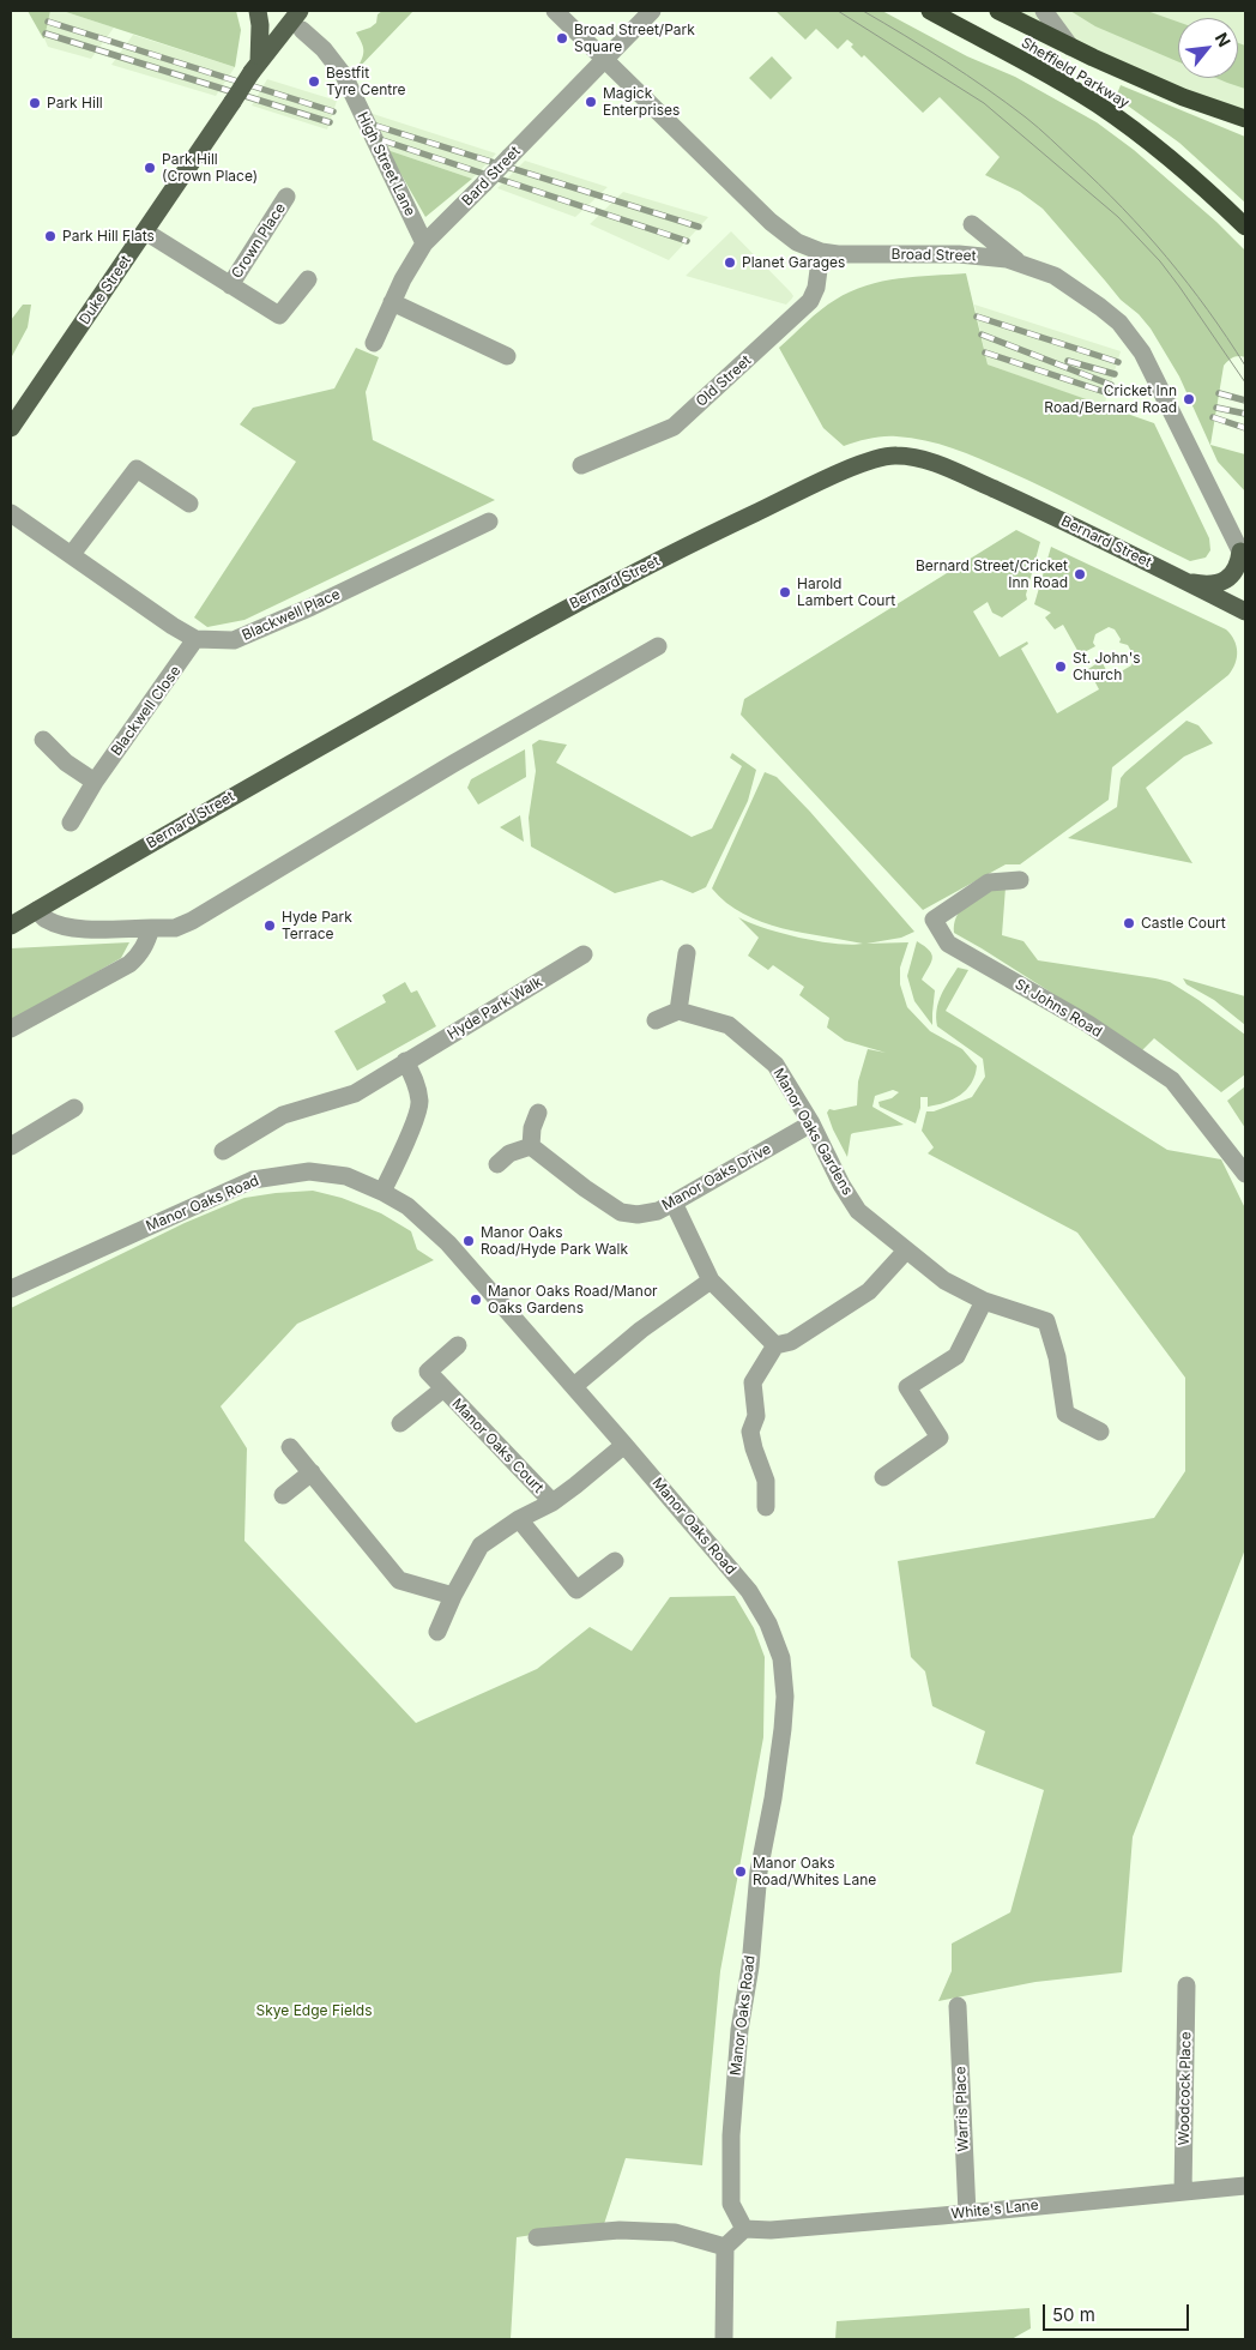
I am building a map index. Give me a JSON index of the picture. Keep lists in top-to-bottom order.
{
  "streets": {
    "highway": ["Sheffield Parkway"],
    "main road": ["Duke Street", "Bernard Street"],
    "street": [
      "High Street Lane",
      "Bard Street",
      "Crown Place",
      "Broad Street",
      "Old Street",
      "Blackwell Place",
      "Blackwell Close",
      "Hyde Park Walk",
      "St Johns Road",
      "Manor Oaks Gardens",
      "Manor Oaks Drive",
      "Manor Oaks Road",
      "Manor Oaks Court",
      "Woodcock Place",
      "Warris Place",
      "White's Lane"
    ]
  },
  "crossings": [
    ["High Street Lane", "Bard Street"],
    ["Bard Street", "Broad Street"],
    ["Crown Place", "Duke Street"],
    ["Broad Street", "Old Street"],
    ["Blackwell Place", "Blackwell Close"],
    ["Manor Oaks Gardens", "Manor Oaks Drive"],
    ["Manor Oaks Road", "Manor Oaks Court"],
    ["Manor Oaks Road", "White's Lane"],
    ["Woodcock Place", "White's Lane"],
    ["Warris Place", "White's Lane"]
  ],
  "parks": ["Skye Edge Fields"],
  "places": [
    "Broad Street/Park Square",
    "Bestfit Tyre Centre",
    "Magick Enterprises",
    "Park Hill",
    "Park Hill (Crown Place)",
    "Park Hill Flats",
    "Planet Garages",
    "Cricket Inn Road/Bernard Road",
    "Bernard Street/Cricket Inn Road",
    "Harold Lambert Court",
    "St. John's Church",
    "Castle Court",
    "Hyde Park Terrace",
    "Manor Oaks Road/Hyde Park Walk",
    "Manor Oaks Road/Manor Oaks Gardens",
    "Manor Oaks Road/Whites Lane"
  ],
  "scale_bar": "50 m",
  "north": "top right"
}
